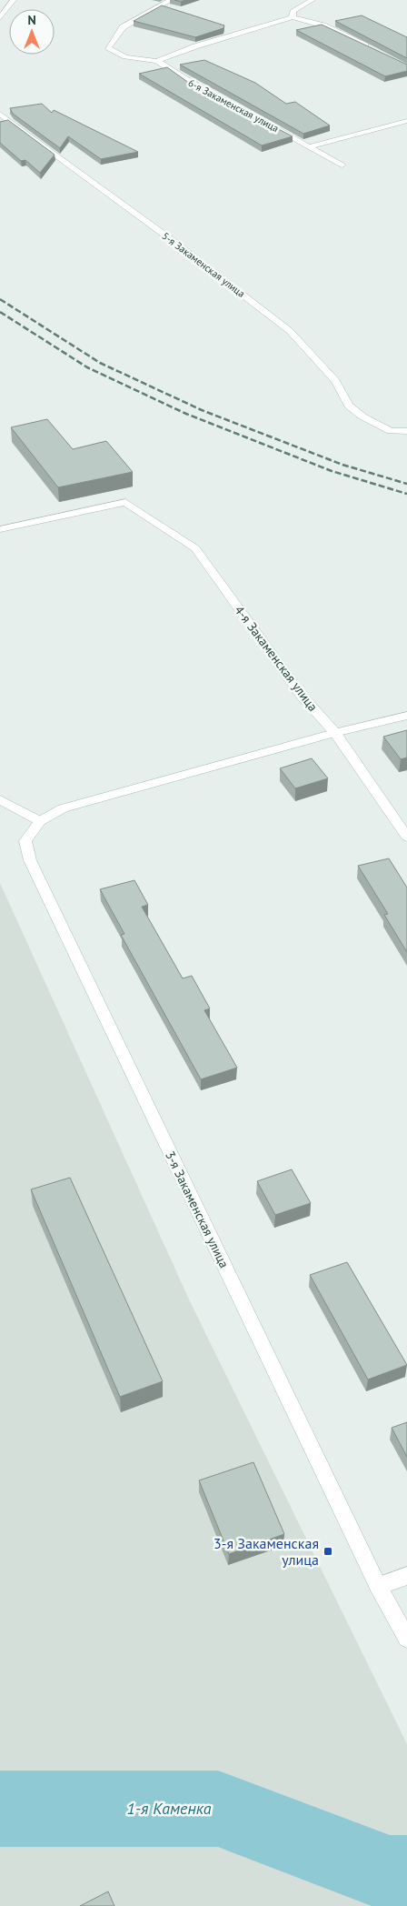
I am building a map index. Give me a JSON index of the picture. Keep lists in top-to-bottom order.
{
  "streets": {
    "street": [
      "6-я Закаменская улица",
      "5-я Закаменская улица",
      "4-я Закаменская улица",
      "3-я Закаменская улица"
    ]
  },
  "water": ["1-я Каменка"],
  "places": {
    "transit": ["3-я Закаменская улица"]
  },
  "north": "top"
}
